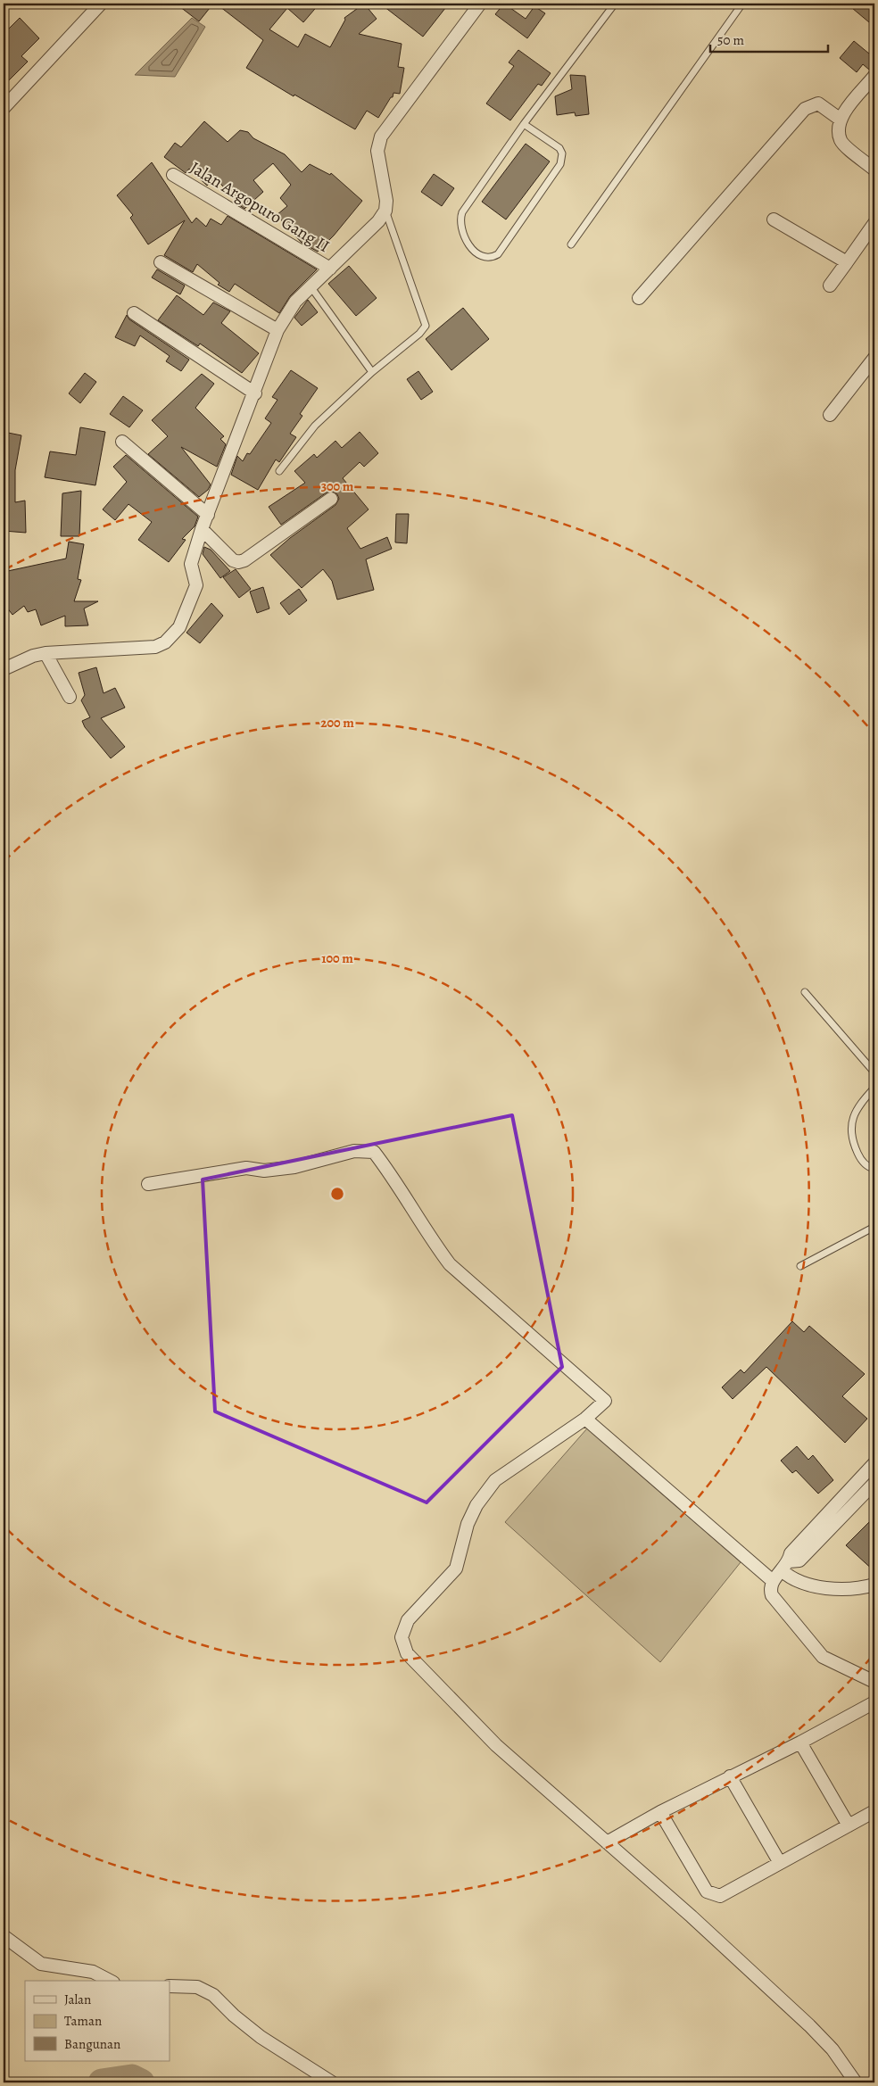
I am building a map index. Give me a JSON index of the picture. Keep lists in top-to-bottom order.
{
  "streets": {
    "street": ["Jalan Argopuro Gang II"]
  },
  "legend": ["Jalan", "Taman", "Bangunan"],
  "scale_bar": "50 m",
  "rings": ["300 m", "200 m", "100 m"]
}
